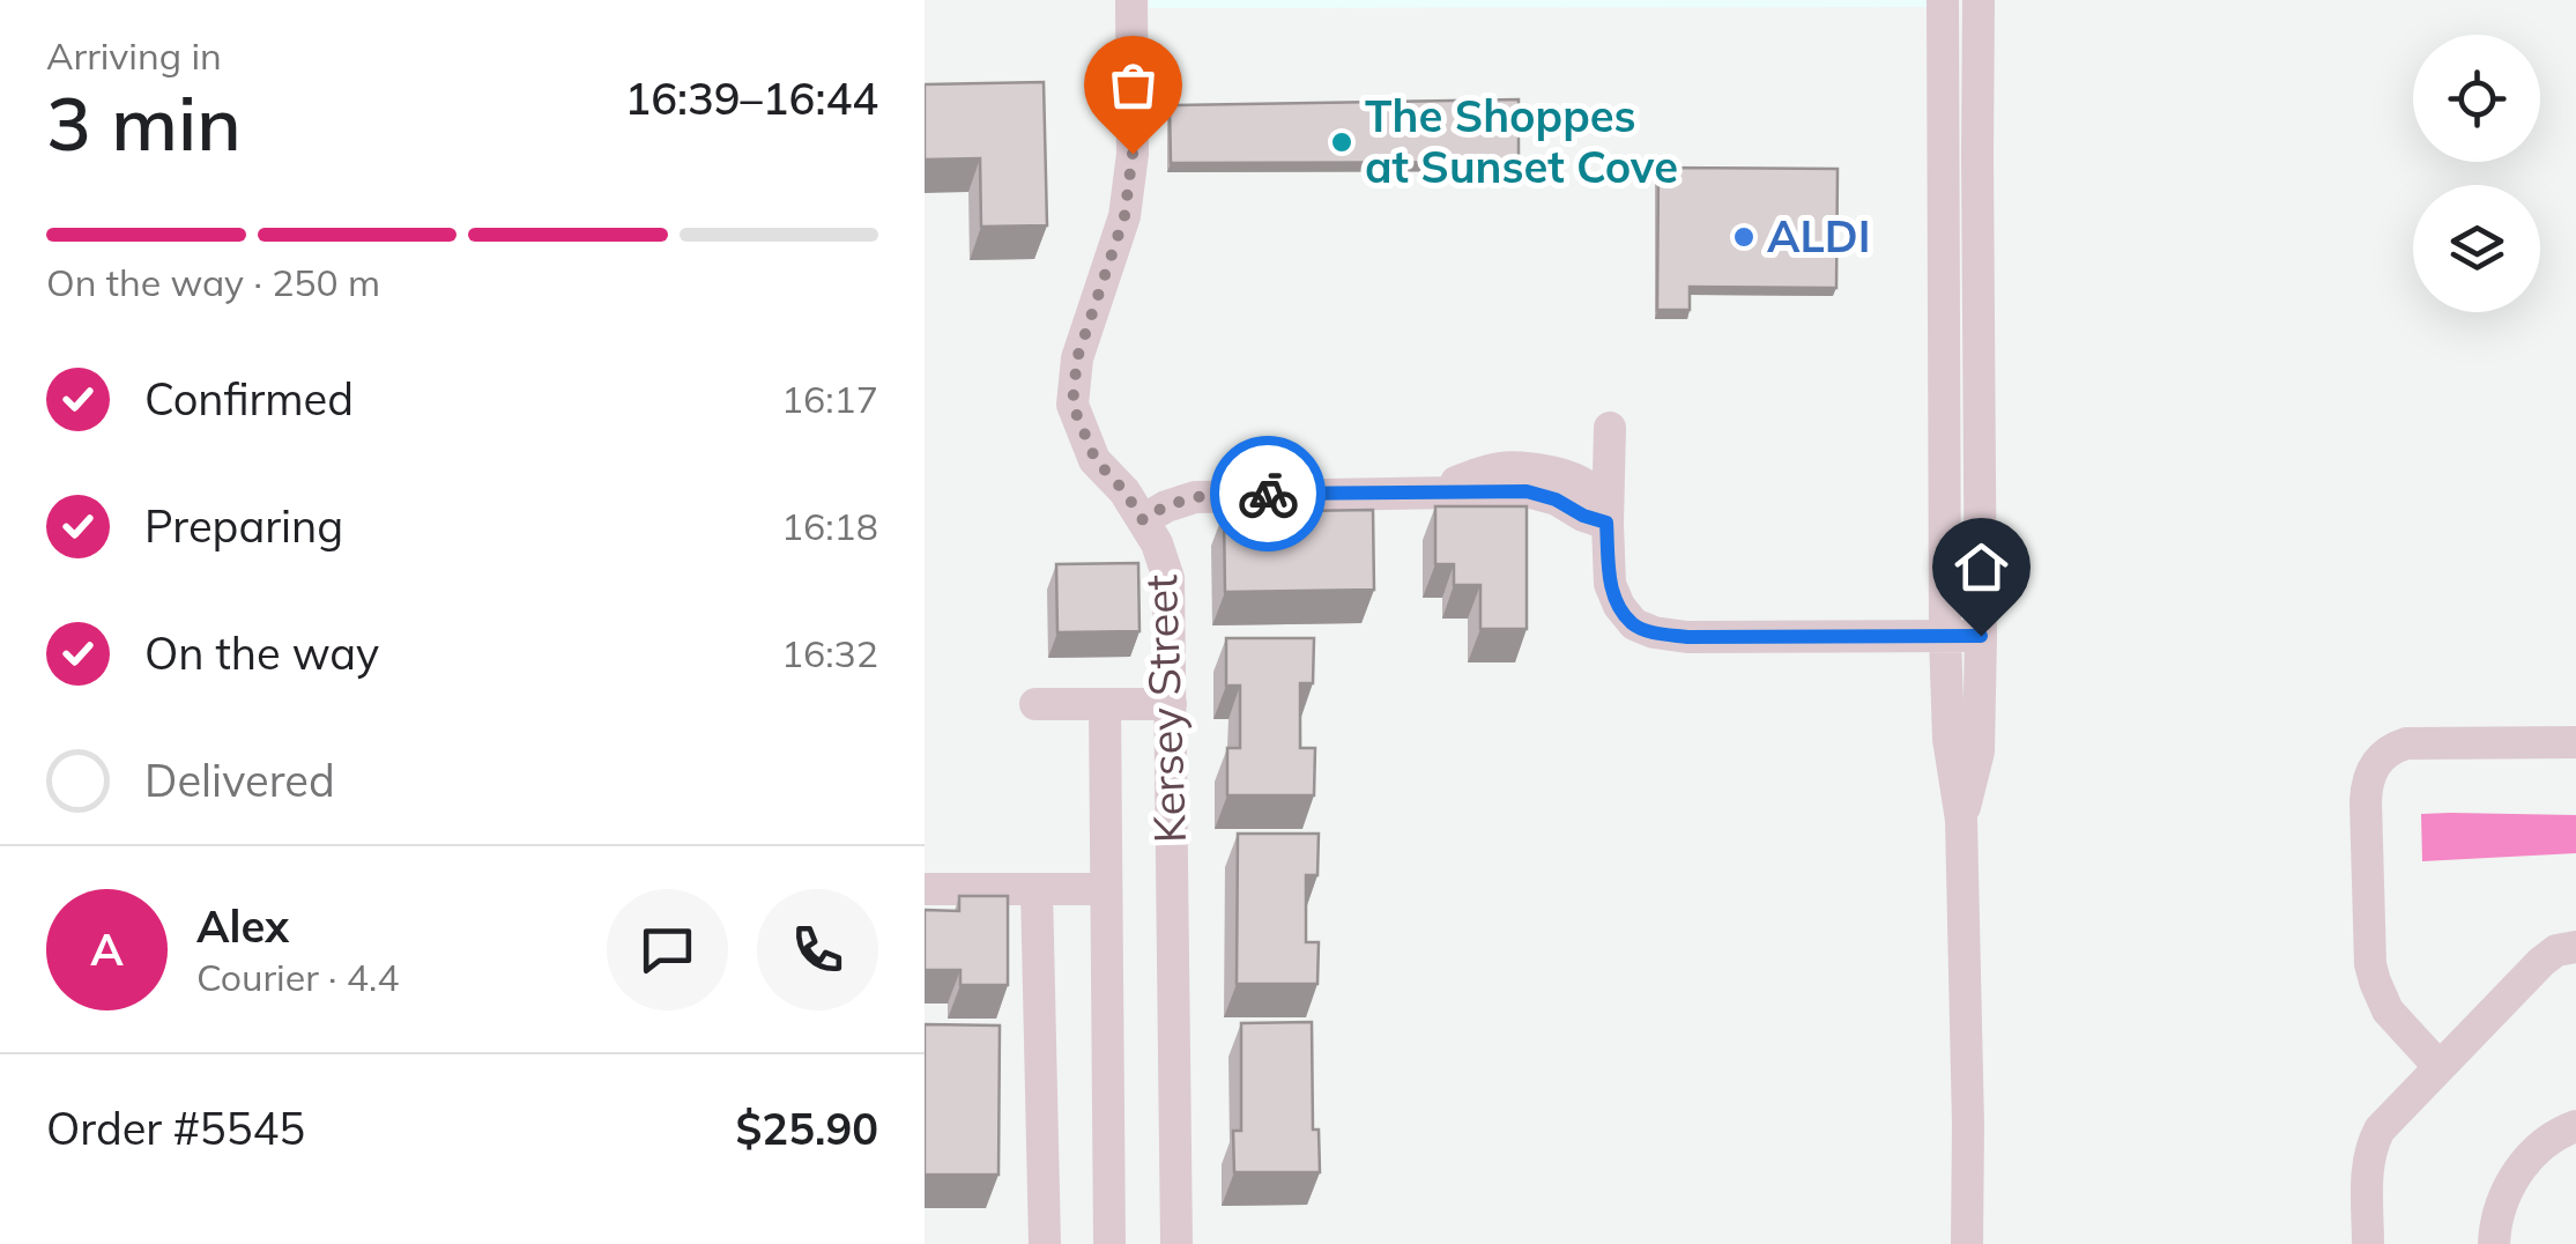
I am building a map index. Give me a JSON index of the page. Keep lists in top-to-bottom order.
{
  "streets": {
    "street": ["Kersey Street"]
  },
  "places": ["The Shoppes at Sunset Cove", "ALDI"],
  "page": {
    "heading": ["3 min", "Arriving in", "16:39–16:44"],
    "panel": [
      "Alex",
      "Courier · 4.4",
      "Order #5545",
      "$25.90"
    ],
    "bar": "On the way · 250 m",
    "list": [
      ["Confirmed", "16:17"],
      ["Preparing", "16:18"],
      ["On the way", "16:32"],
      "Delivered"
    ],
    "round": "A"
  }
}
